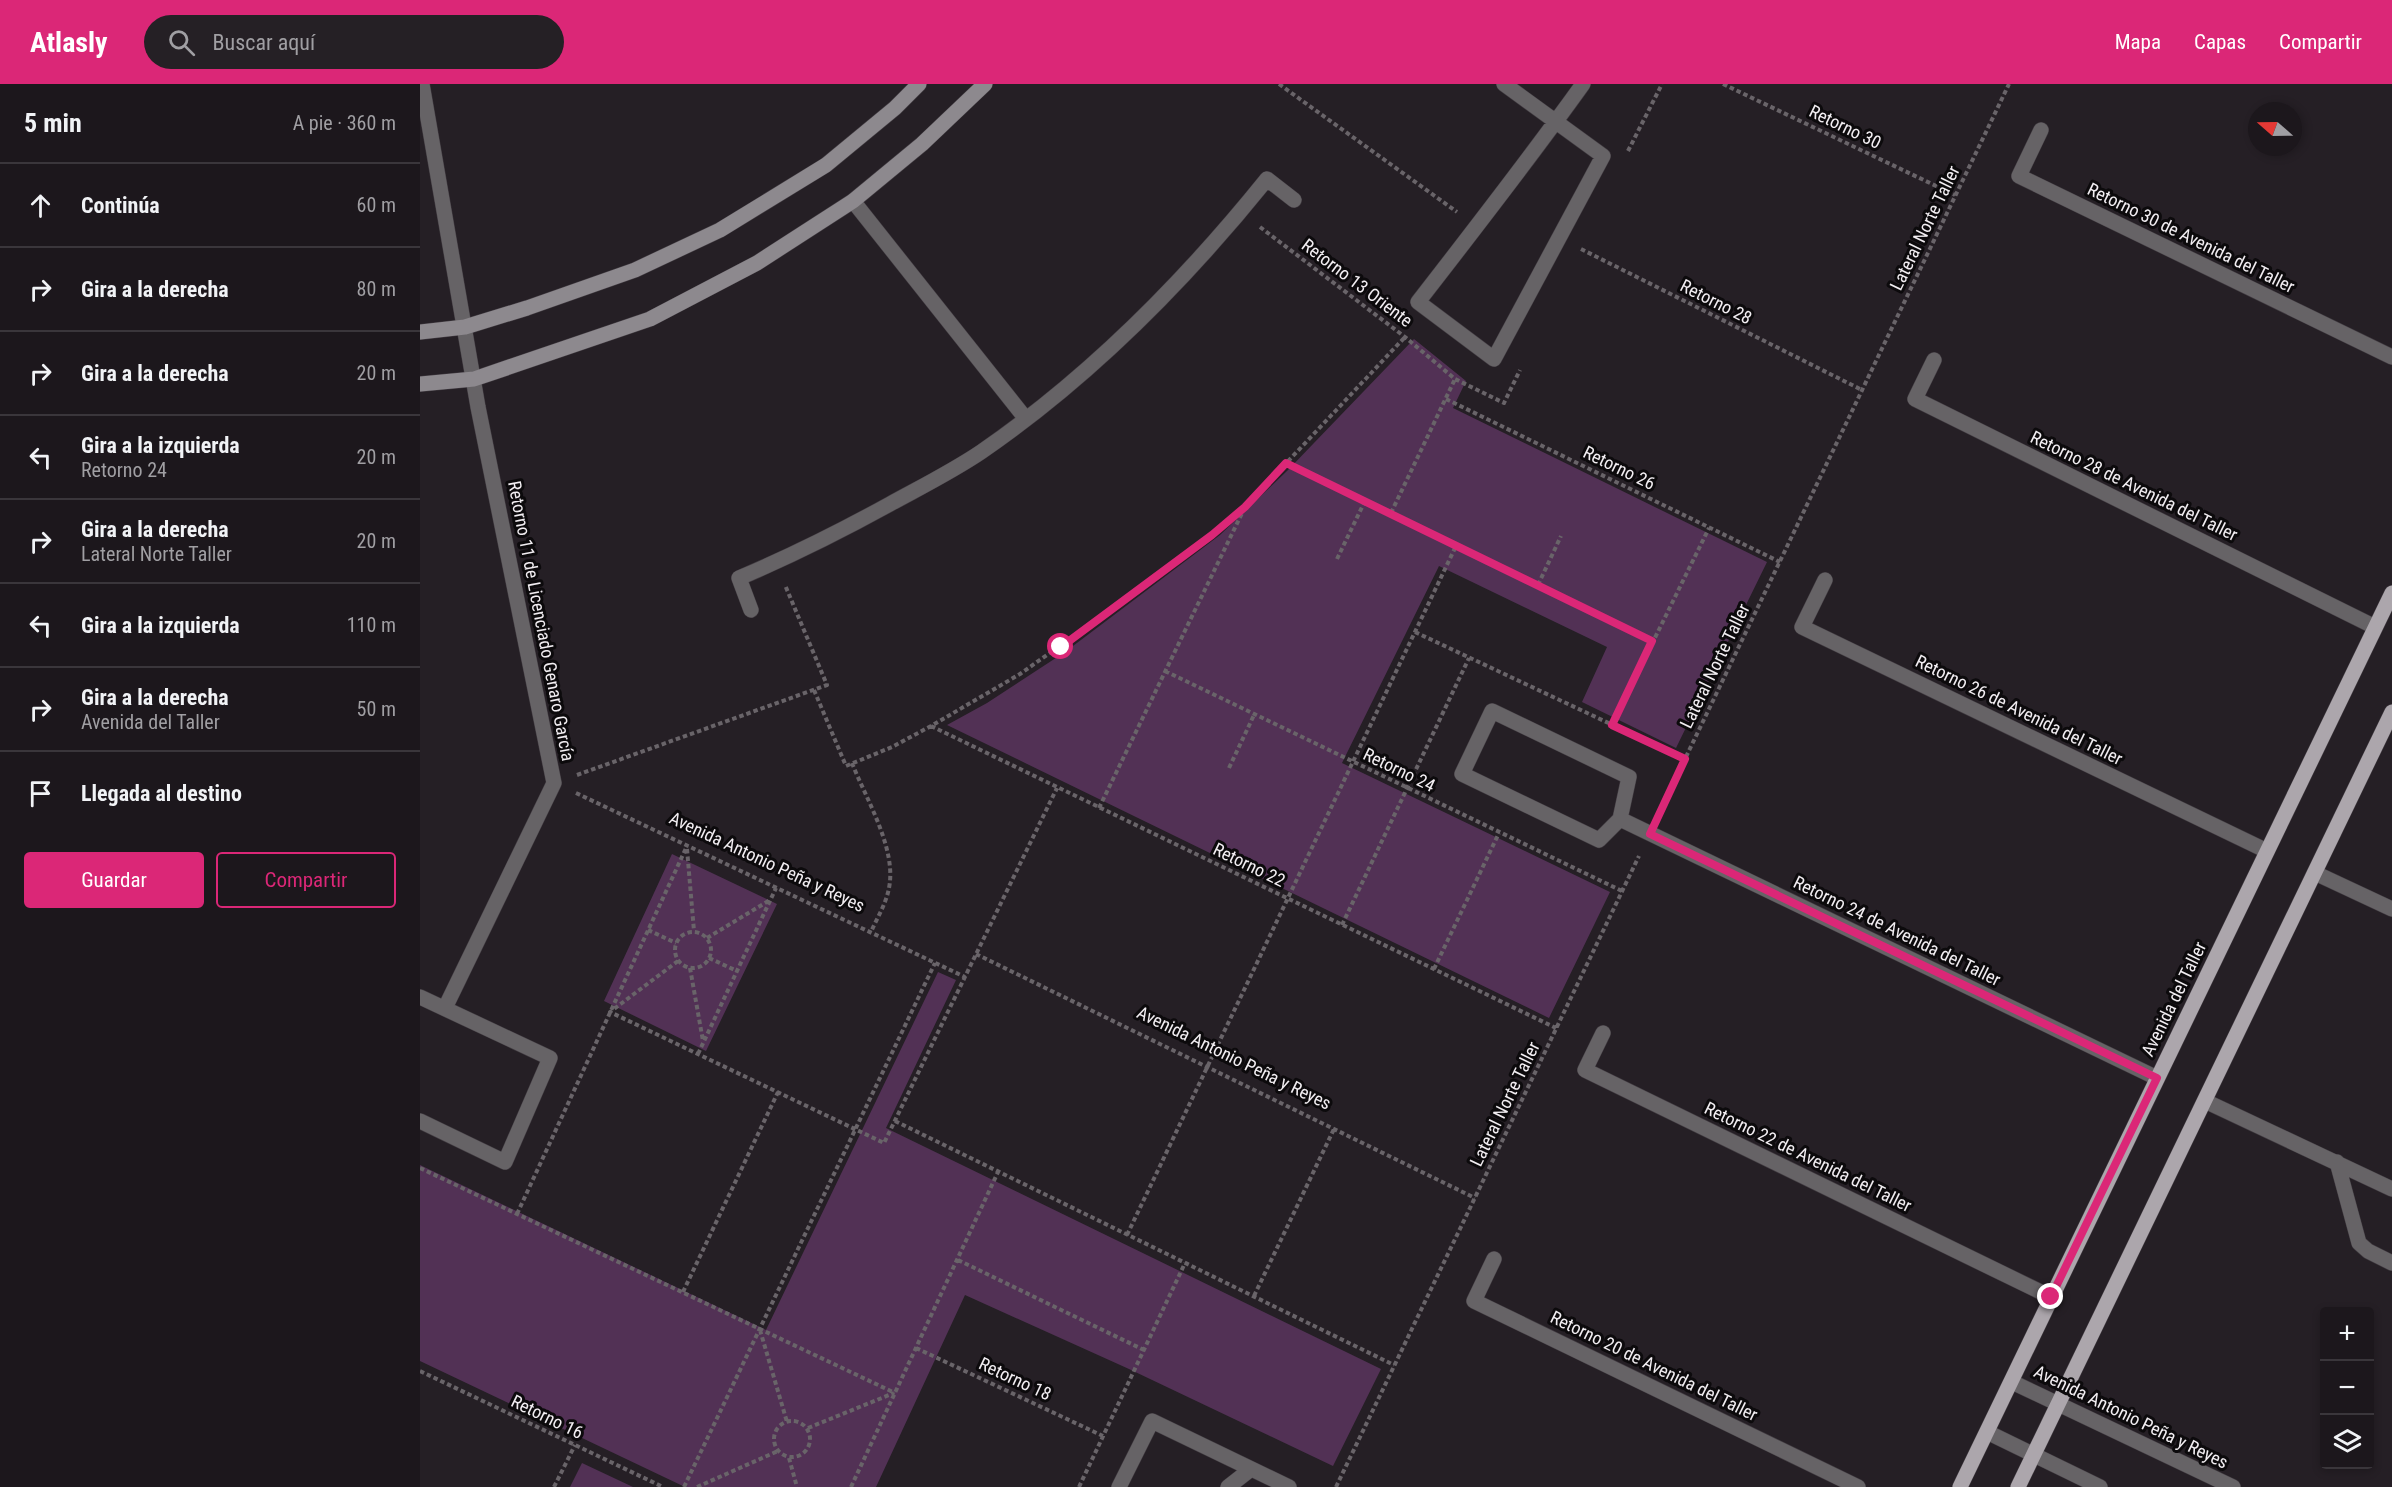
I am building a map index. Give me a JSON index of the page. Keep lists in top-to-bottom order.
{
  "streets": {
    "main road": ["Avenida del Taller"],
    "street": [
      "Retorno 30 de Avenida del Taller",
      "Retorno 28 de Avenida del Taller",
      "Retorno 11 de Licenciado Genaro García",
      "Retorno 26 de Avenida del Taller",
      "Avenida Antonio Peña y Reyes",
      "Retorno 24 de Avenida del Taller",
      "Retorno 22 de Avenida del Taller",
      "Retorno 20 de Avenida del Taller"
    ],
    "path": [
      "Retorno 30",
      "Lateral Norte Taller",
      "Retorno 13 Oriente",
      "Retorno 28",
      "Retorno 26",
      "Retorno 24",
      "Retorno 22",
      "Retorno 18",
      "Retorno 16"
    ]
  },
  "crossings": [
    ["Retorno 30", "Lateral Norte Taller"],
    ["Lateral Norte Taller", "Retorno 28"],
    ["Lateral Norte Taller", "Retorno 26"],
    ["Lateral Norte Taller", "Retorno 24"],
    ["Lateral Norte Taller", "Avenida Antonio Peña y Reyes"],
    ["Lateral Norte Taller", "Retorno 22"],
    ["Lateral Norte Taller", "Retorno 24 de Avenida del Taller"],
    ["Retorno 13 Oriente", "Retorno 26"],
    ["Retorno 28 de Avenida del Taller", "Avenida del Taller"],
    ["Retorno 11 de Licenciado Genaro García", "Avenida Antonio Peña y Reyes"],
    ["Retorno 26 de Avenida del Taller", "Avenida del Taller"],
    ["Avenida Antonio Peña y Reyes", "Avenida del Taller"],
    ["Retorno 24 de Avenida del Taller", "Avenida del Taller"],
    ["Avenida del Taller", "Retorno 22 de Avenida del Taller"]
  ],
  "north": "left",
  "page": {
    "header": "Atlasly",
    "search": "Buscar aquí",
    "nav": ["Mapa", "Capas", "Compartir"],
    "heading": ["5 min", "A pie · 360 m"],
    "list": [
      ["Continúa", "60 m"],
      ["Gira a la derecha", "80 m"],
      ["Gira a la derecha", "20 m"],
      ["Gira a la izquierda", "Retorno 24", "20 m"],
      ["Gira a la derecha", "Lateral Norte Taller", "20 m"],
      ["Gira a la izquierda", "110 m"],
      ["Gira a la derecha", "Avenida del Taller", "50 m"],
      "Llegada al destino"
    ],
    "buttons": ["Guardar", "Compartir"],
    "map_buttons": ["+", "−"]
  }
}
